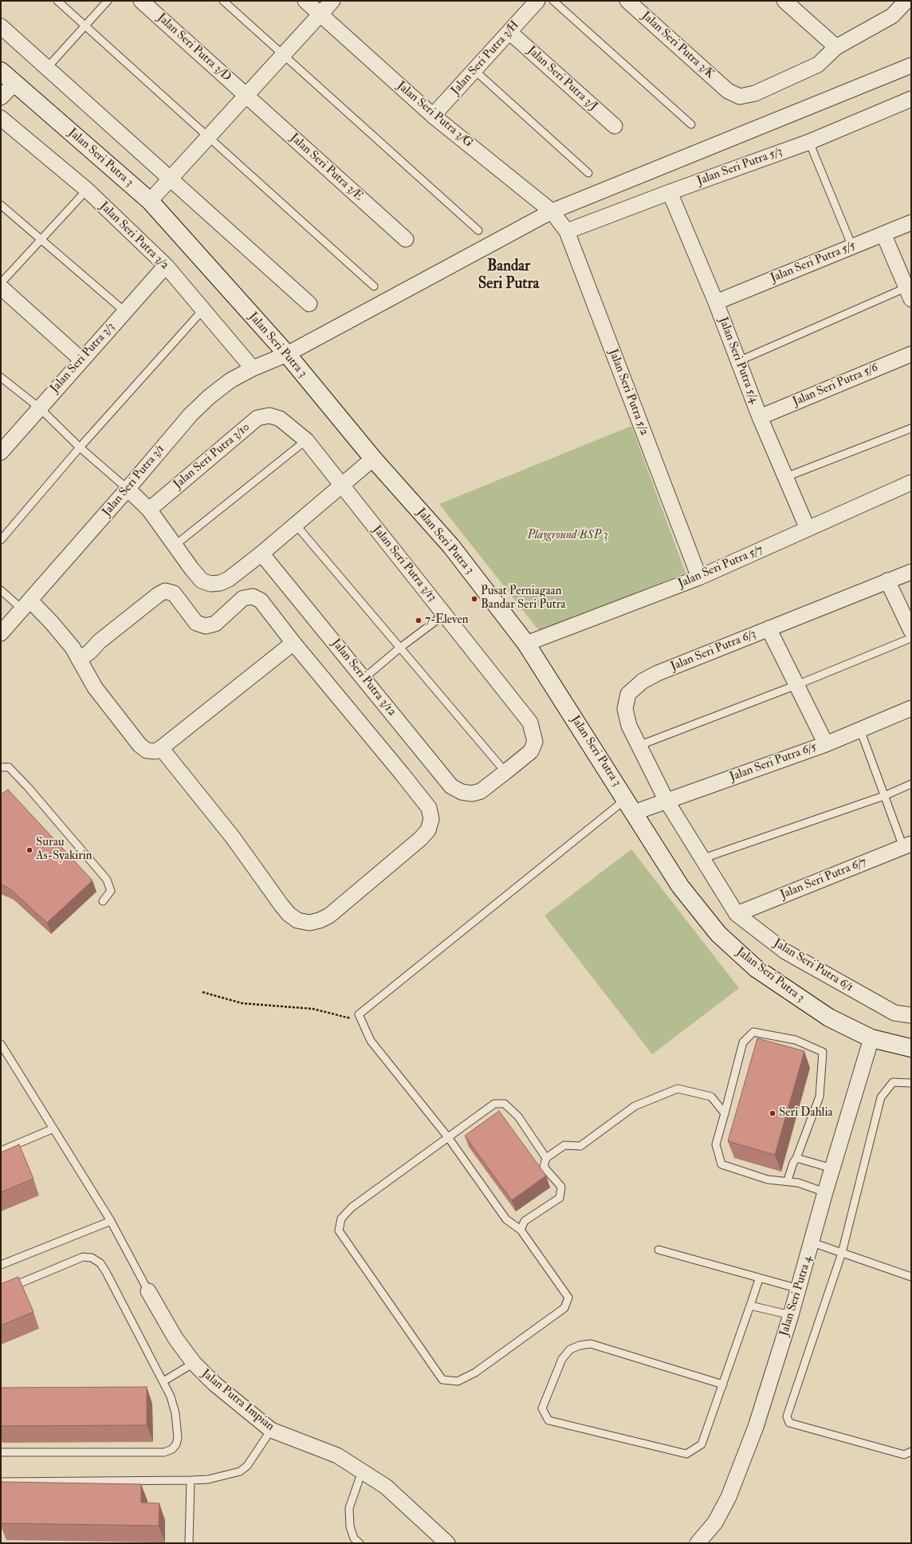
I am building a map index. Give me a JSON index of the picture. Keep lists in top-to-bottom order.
{
  "streets": {
    "street": [
      "Jalan Seri Putra 3/K",
      "Jalan Seri Putra 3/D",
      "Jalan Seri Putra 3/H",
      "Jalan Seri Putra 3/J",
      "Jalan Seri Putra 3/G",
      "Jalan Seri Putra 3",
      "Jalan Seri Putra 5/3",
      "Jalan Seri Putra 3/E",
      "Jalan Seri Putra 3/2",
      "Jalan Seri Putra 5/5",
      "Jalan Seri Putra 3/3",
      "Jalan Seri Putra 5/4",
      "Jalan Seri Putra 5/6",
      "Jalan Seri Putra 5/2",
      "Jalan Seri Putra 3/10",
      "Jalan Seri Putra 3/1",
      "Jalan Seri Putra 3/13",
      "Jalan Seri Putra 5/7",
      "Jalan Seri Putra 6/3",
      "Jalan Seri Putra 3/12",
      "Jalan Seri Putra 6/5",
      "Jalan Seri Putra 6/7",
      "Jalan Seri Putra 6/1",
      "Jalan Seri Putra 4",
      "Jalan Putra Impian"
    ]
  },
  "crossings": [
    ["Jalan Seri Putra 3/D", "Jalan Seri Putra 3/E"],
    ["Jalan Seri Putra 3/H", "Jalan Seri Putra 3/J"],
    ["Jalan Seri Putra 3/H", "Jalan Seri Putra 3/G"],
    ["Jalan Seri Putra 3/G", "Jalan Seri Putra 5/2"],
    ["Jalan Seri Putra 3/G", "Jalan Seri Putra 3/1"],
    ["Jalan Seri Putra 3", "Jalan Seri Putra 3/1"],
    ["Jalan Seri Putra 3", "Jalan Seri Putra 5/7"],
    ["Jalan Seri Putra 3", "Jalan Seri Putra 6/5"],
    ["Jalan Seri Putra 3", "Jalan Seri Putra 4"],
    ["Jalan Seri Putra 5/3", "Jalan Seri Putra 5/4"],
    ["Jalan Seri Putra 5/3", "Jalan Seri Putra 5/2"],
    ["Jalan Seri Putra 3/2", "Jalan Seri Putra 3/3"],
    ["Jalan Seri Putra 3/2", "Jalan Seri Putra 3/1"],
    ["Jalan Seri Putra 5/5", "Jalan Seri Putra 5/4"],
    ["Jalan Seri Putra 5/4", "Jalan Seri Putra 5/6"],
    ["Jalan Seri Putra 5/4", "Jalan Seri Putra 5/7"],
    ["Jalan Seri Putra 5/2", "Jalan Seri Putra 3/1"],
    ["Jalan Seri Putra 5/2", "Jalan Seri Putra 5/7"],
    ["Jalan Seri Putra 3/10", "Jalan Seri Putra 3/13"],
    ["Jalan Seri Putra 3/13", "Jalan Seri Putra 3/12"],
    ["Jalan Seri Putra 6/3", "Jalan Seri Putra 6/5"],
    ["Jalan Seri Putra 6/3", "Jalan Seri Putra 6/1"],
    ["Jalan Seri Putra 6/5", "Jalan Seri Putra 6/1"],
    ["Jalan Seri Putra 6/7", "Jalan Seri Putra 6/1"]
  ],
  "districts": ["Bandar Seri Putra"],
  "parks": ["Playground BSP 3"],
  "places": [
    "Pusat Perniagaan Bandar Seri Putra",
    "7-Eleven",
    "Surau As-Syakirin",
    "Seri Dahlia"
  ]
}
